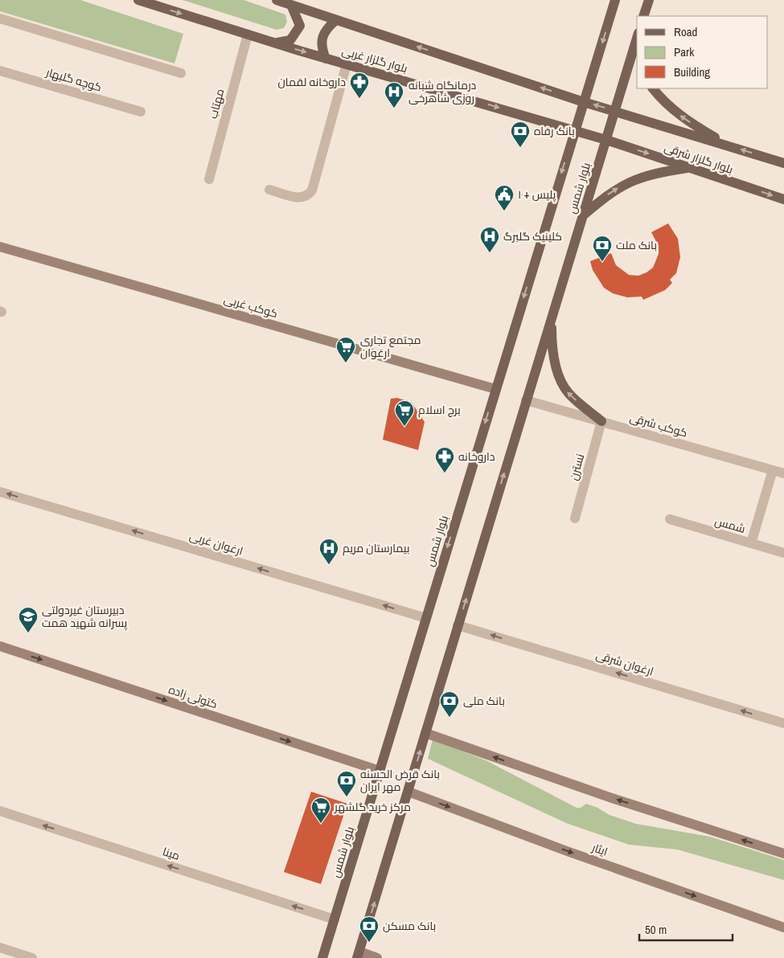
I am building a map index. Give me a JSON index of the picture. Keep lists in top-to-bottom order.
{
  "streets": {
    "main road": ["بلوار گلزار غربی", "بلوار گلزار شرقی", "بلوار شمس"],
    "street": [
      "کوچه گلبهار",
      "مهتاب",
      "کوکب غربی",
      "کوکب شرقی",
      "نسترن",
      "شمس",
      "ارغوان غربی",
      "ارغوان شرقی",
      "کتوئی زاده",
      "ایثار",
      "مینا"
    ]
  },
  "crossings": [
    ["بلوار گلزار غربی", "مهتاب"],
    ["بلوار گلزار غربی", "بلوار گلزار شرقی"],
    ["بلوار گلزار غربی", "بلوار شمس"],
    ["بلوار گلزار شرقی", "بلوار شمس"],
    ["بلوار شمس", "کوکب غربی"],
    ["بلوار شمس", "کوکب شرقی"],
    ["بلوار شمس", "ارغوان غربی"],
    ["بلوار شمس", "ارغوان شرقی"],
    ["بلوار شمس", "کتوئی زاده"],
    ["بلوار شمس", "ایثار"],
    ["بلوار شمس", "مینا"],
    ["کوکب شرقی", "نسترن"]
  ],
  "one_way": [
    "ارغوان غربی",
    "ارغوان شرقی",
    "کتوئی زاده",
    "مینا"
  ],
  "places": {
    "pharmacy": ["داروخانه لقمان", "داروخانه"],
    "hospital": ["درمانگاه شبانه روزی شاهرخی", "کلینیک گلبرگ", "بیمارستان مریم"],
    "bank": [
      "بانک رفاه",
      "بانک ملت",
      "بانک ملی",
      "بانک قرض الحسنه مهر ایران",
      "بانک مسکن"
    ],
    "public building": ["پلیس +۱۰"],
    "supermarket": ["مجتمع تجاری ارغوان", "برج اسلام", "مرکز خرید گلشهر"],
    "school or university": ["دبیرستان غیردولتی پسرانه شهید همت"]
  },
  "legend": ["Road", "Park", "Building"],
  "scale_bar": "50 m"
}
